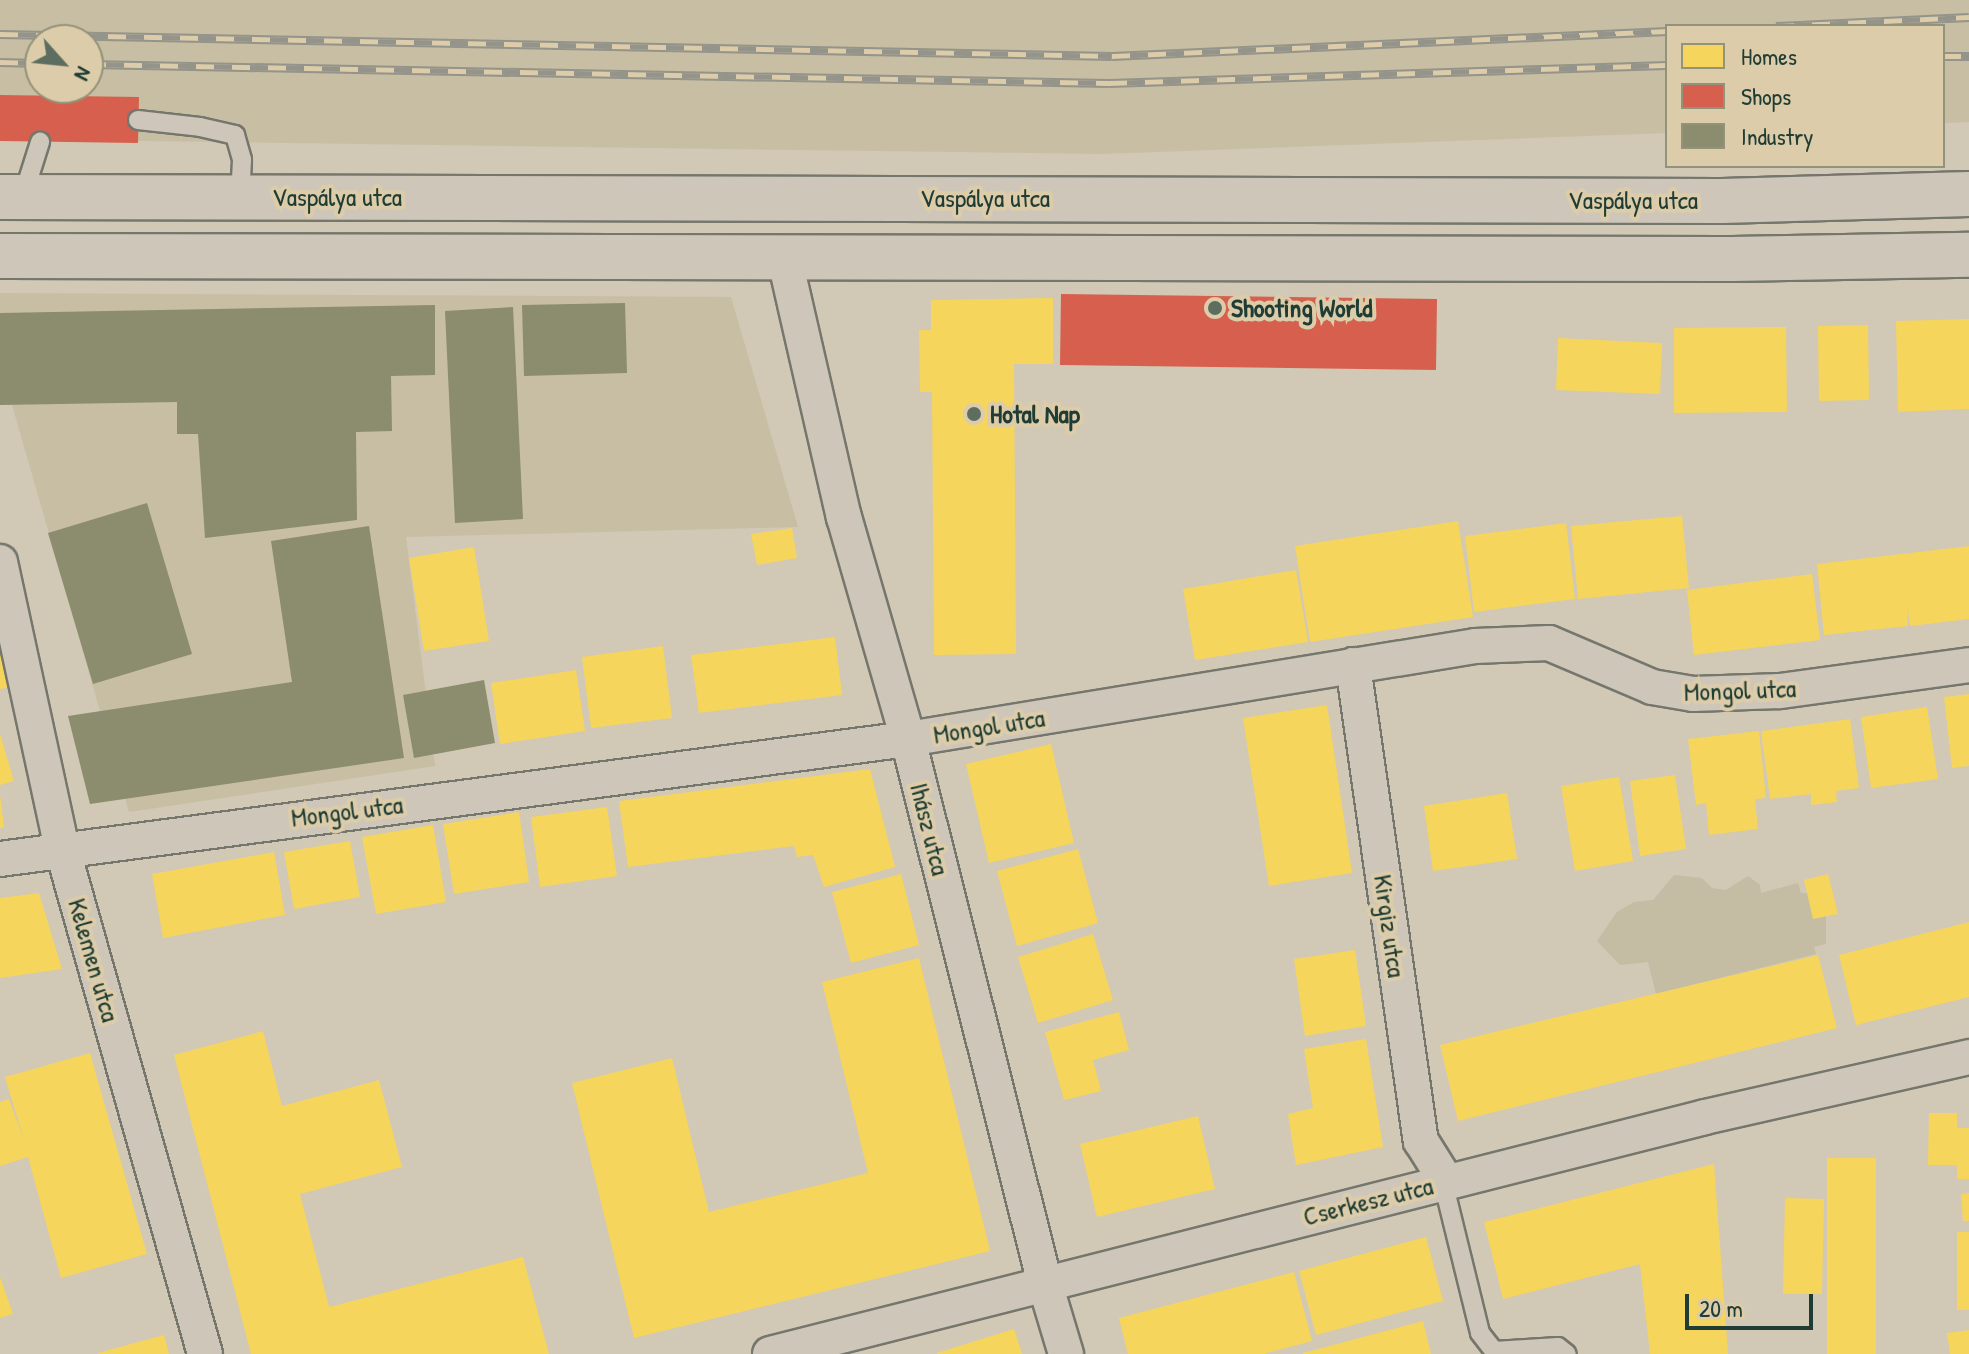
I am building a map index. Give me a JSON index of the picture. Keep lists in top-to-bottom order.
{
  "streets": {
    "main road": ["Vaspálya utca"],
    "street": [
      "Mongol utca",
      "Ihász utca",
      "Kirgiz utca",
      "Kelemen utca",
      "Cserkesz utca"
    ]
  },
  "crossings": [
    ["Mongol utca", "Ihász utca"],
    ["Mongol utca", "Kirgiz utca"],
    ["Mongol utca", "Kelemen utca"],
    ["Ihász utca", "Cserkesz utca"],
    ["Kirgiz utca", "Cserkesz utca"]
  ],
  "places": ["Shooting World", "Hotal Nap"],
  "legend": ["Homes", "Shops", "Industry"],
  "scale_bar": "20 m",
  "north": "bottom right"
}
